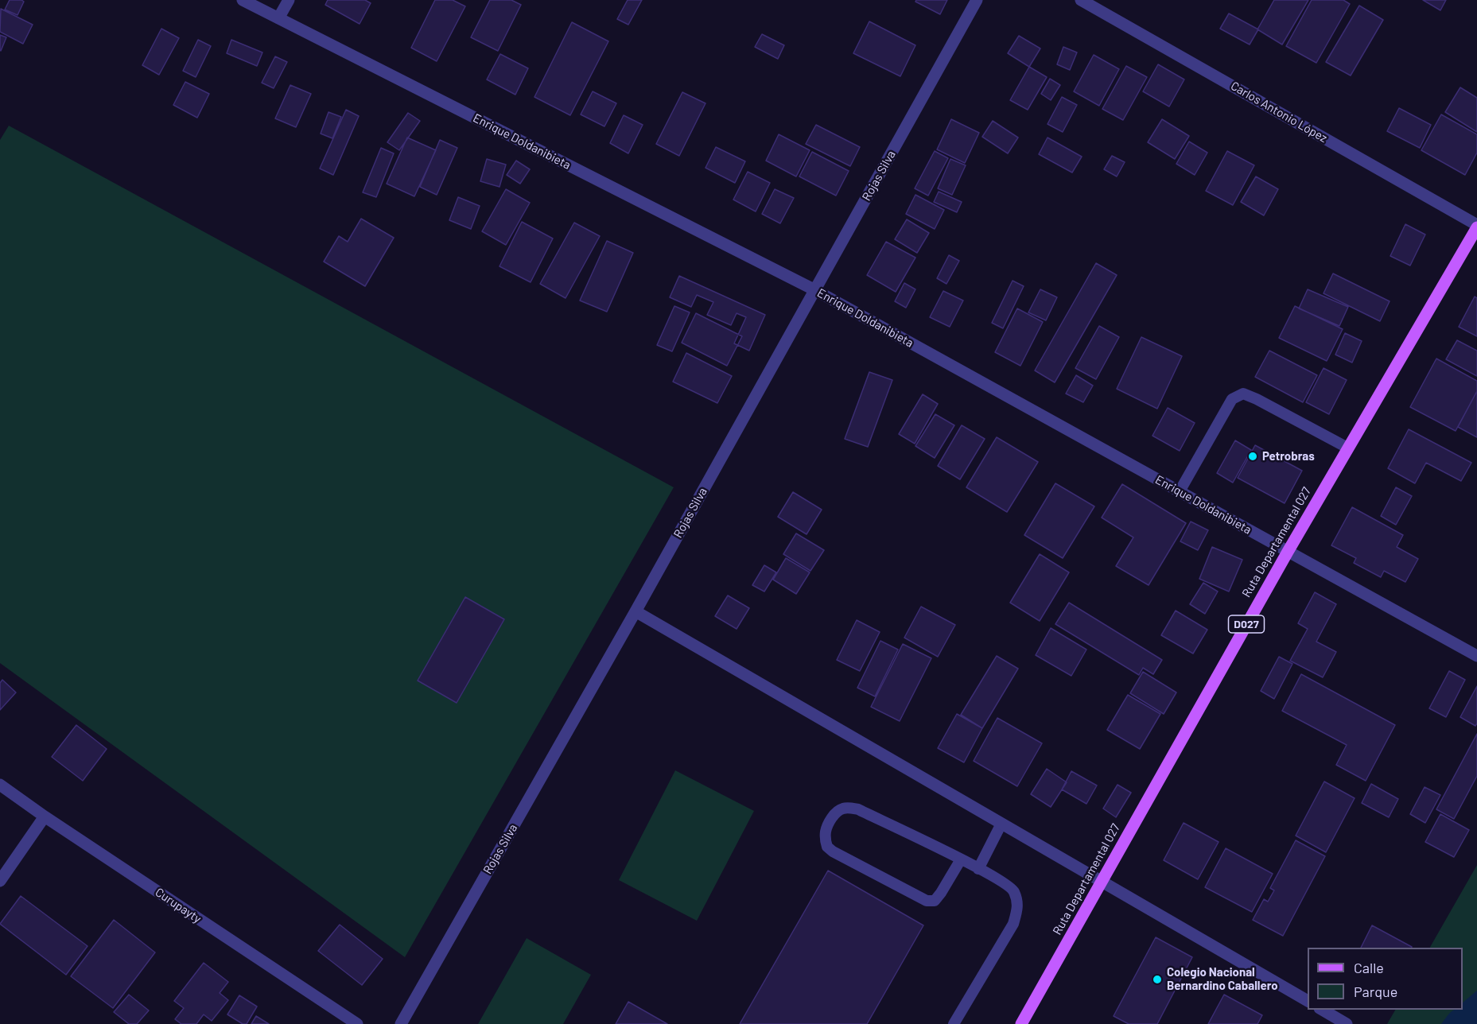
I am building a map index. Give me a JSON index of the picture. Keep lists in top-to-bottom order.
{
  "streets": {
    "main road": ["Ruta Departamental 027", "D027"],
    "street": [
      "Carlos Antonio López",
      "Enrique Doldanibieta",
      "Rojas Silva",
      "Curupayty"
    ]
  },
  "crossings": [
    ["Carlos Antonio López", "Ruta Departamental 027"],
    ["Enrique Doldanibieta", "Rojas Silva"],
    ["Enrique Doldanibieta", "Ruta Departamental 027"]
  ],
  "places": ["Petrobras", "Colegio Nacional Bernardino Caballero"],
  "legend": ["Calle", "Parque"]
}
